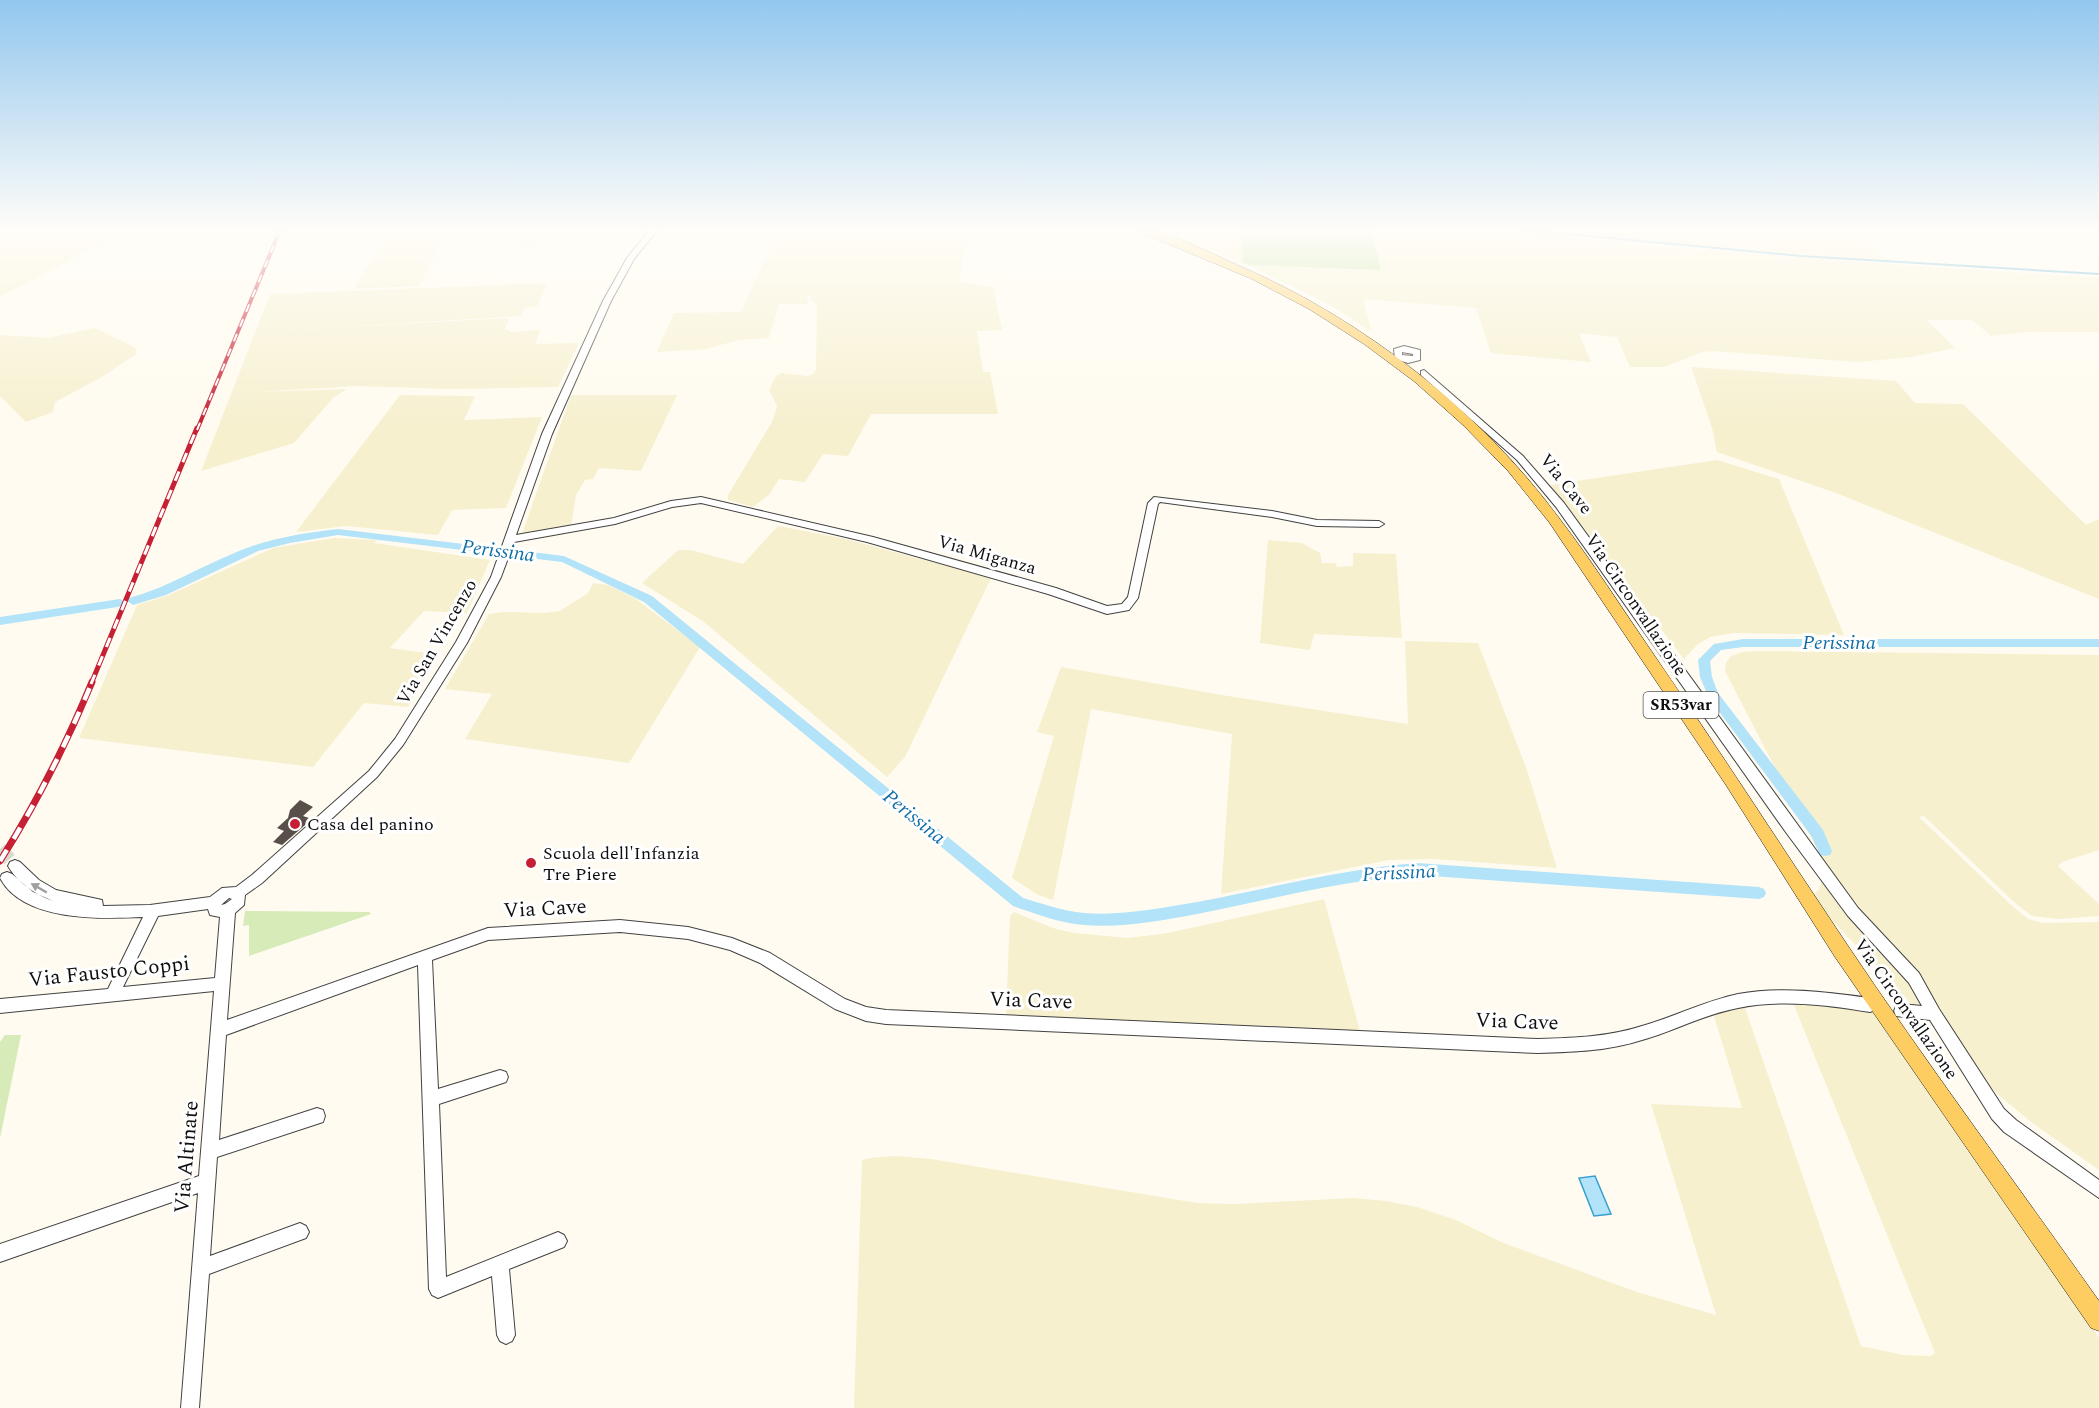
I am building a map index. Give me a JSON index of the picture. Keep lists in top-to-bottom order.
{
  "streets": {
    "main road": ["Via Circonvallazione", "SR53var"],
    "street": [
      "Via Cave",
      "Via Miganza",
      "Via San Vincenzo",
      "Via Fausto Coppi",
      "Via Altinate"
    ]
  },
  "crossings": [
    ["Via Cave", "Via Altinate"],
    ["Via Miganza", "Via San Vincenzo"],
    ["Via San Vincenzo", "Via Altinate"],
    ["Via Fausto Coppi", "Via Altinate"]
  ],
  "water": ["Perissina"],
  "places": ["Casa del panino", "Scuola dell'Infanzia Tre Piere"]
}
